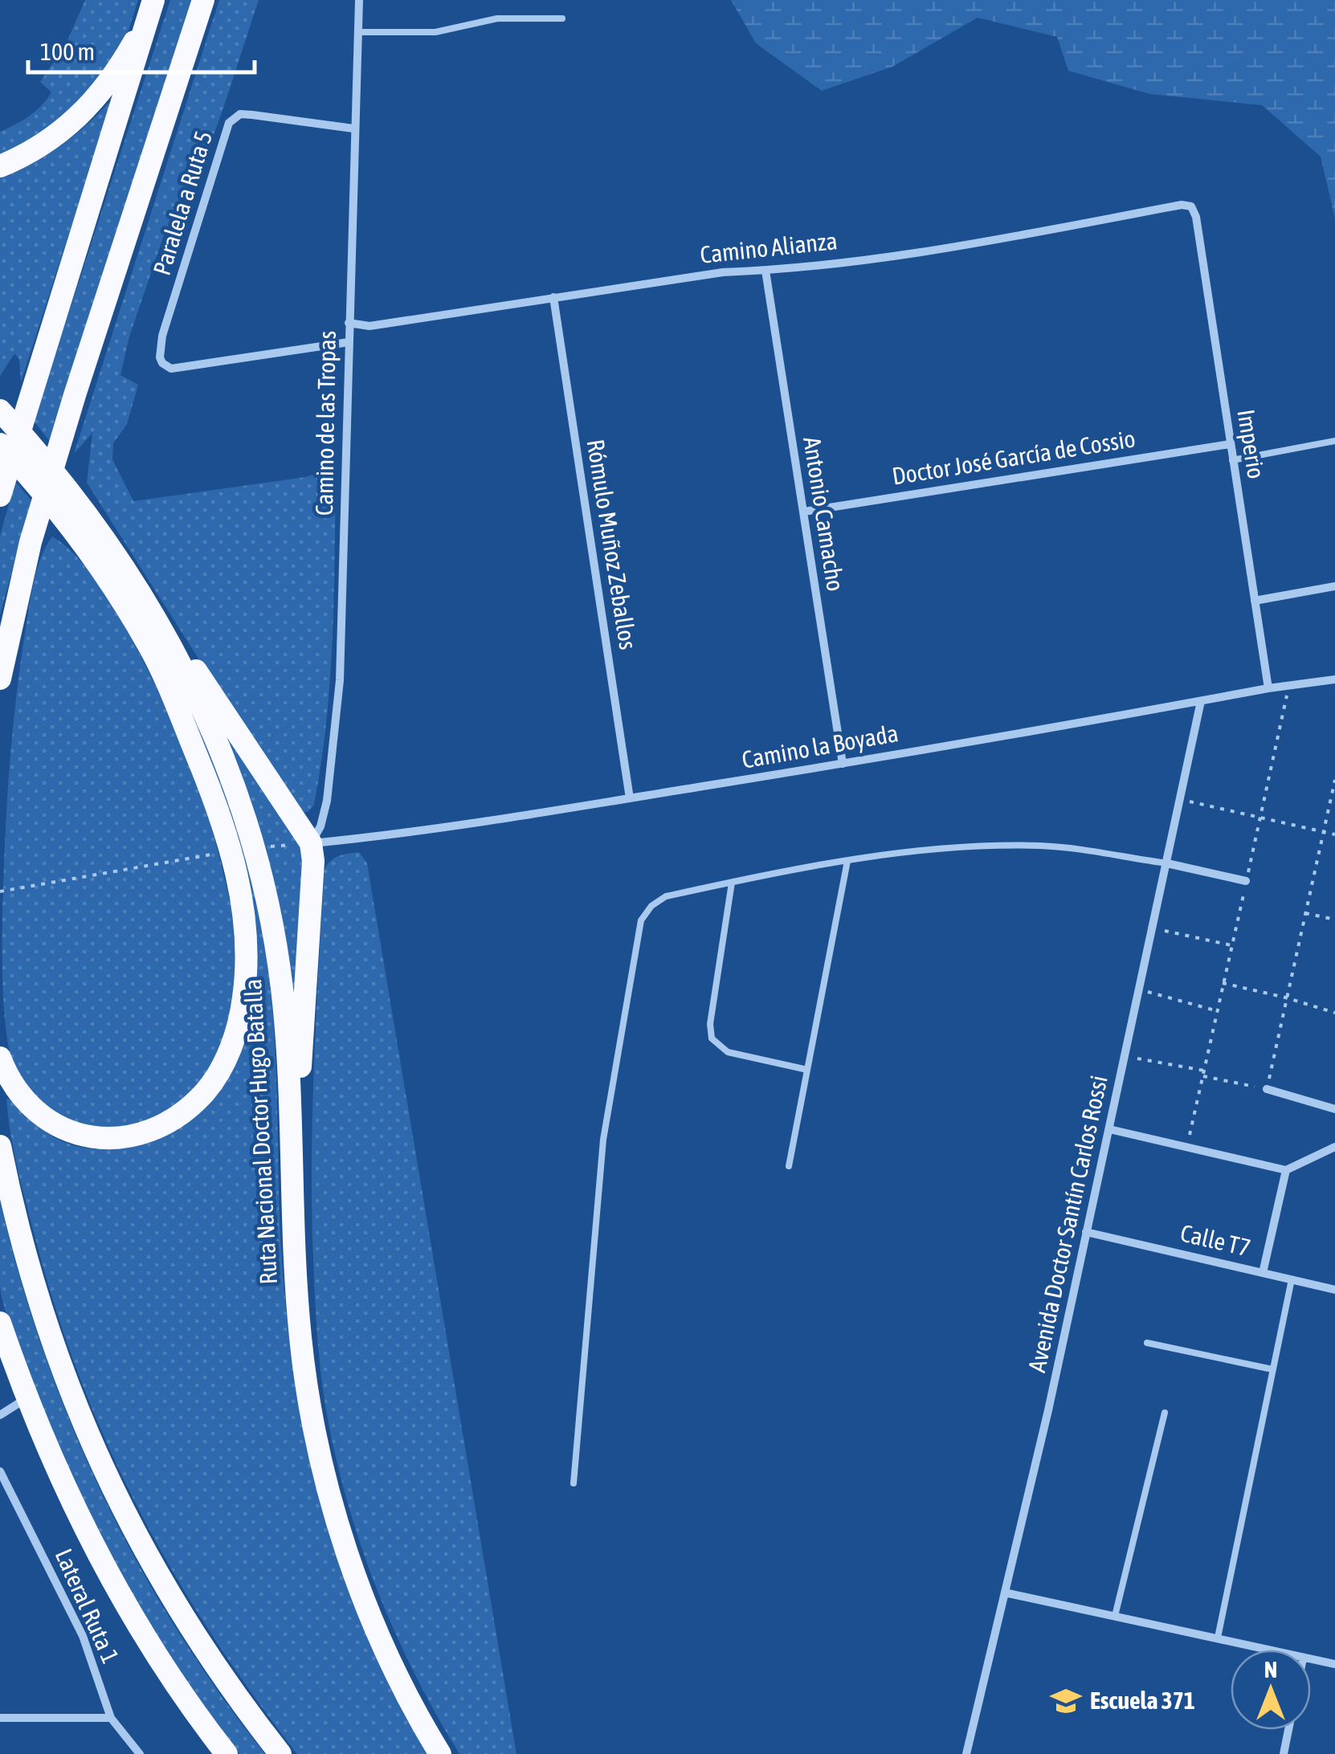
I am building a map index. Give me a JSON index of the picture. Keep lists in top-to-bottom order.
{
  "streets": {
    "highway": ["Ruta Nacional Doctor Hugo Batalla"],
    "street": [
      "Paralela a Ruta 5",
      "Camino Alianza",
      "Camino de las Tropas",
      "Imperio",
      "Doctor José García de Cossio",
      "Antonio Camacho",
      "Rómulo Muñoz Zeballos",
      "Camino la Boyada",
      "Avenida Doctor Santín Carlos Rossi",
      "Calle T7",
      "Lateral Ruta 1"
    ]
  },
  "crossings": [
    ["Paralela a Ruta 5", "Camino de las Tropas"],
    ["Camino Alianza", "Camino de las Tropas"],
    ["Camino Alianza", "Imperio"],
    ["Camino Alianza", "Antonio Camacho"],
    ["Camino Alianza", "Rómulo Muñoz Zeballos"],
    ["Camino de las Tropas", "Camino la Boyada"],
    ["Imperio", "Doctor José García de Cossio"],
    ["Imperio", "Camino la Boyada"],
    ["Doctor José García de Cossio", "Antonio Camacho"],
    ["Antonio Camacho", "Camino la Boyada"],
    ["Rómulo Muñoz Zeballos", "Camino la Boyada"],
    ["Camino la Boyada", "Avenida Doctor Santín Carlos Rossi"],
    ["Avenida Doctor Santín Carlos Rossi", "Calle T7"]
  ],
  "places": {
    "school or university": ["Escuela 371"]
  },
  "scale_bar": "100 m",
  "north": "top"
}
